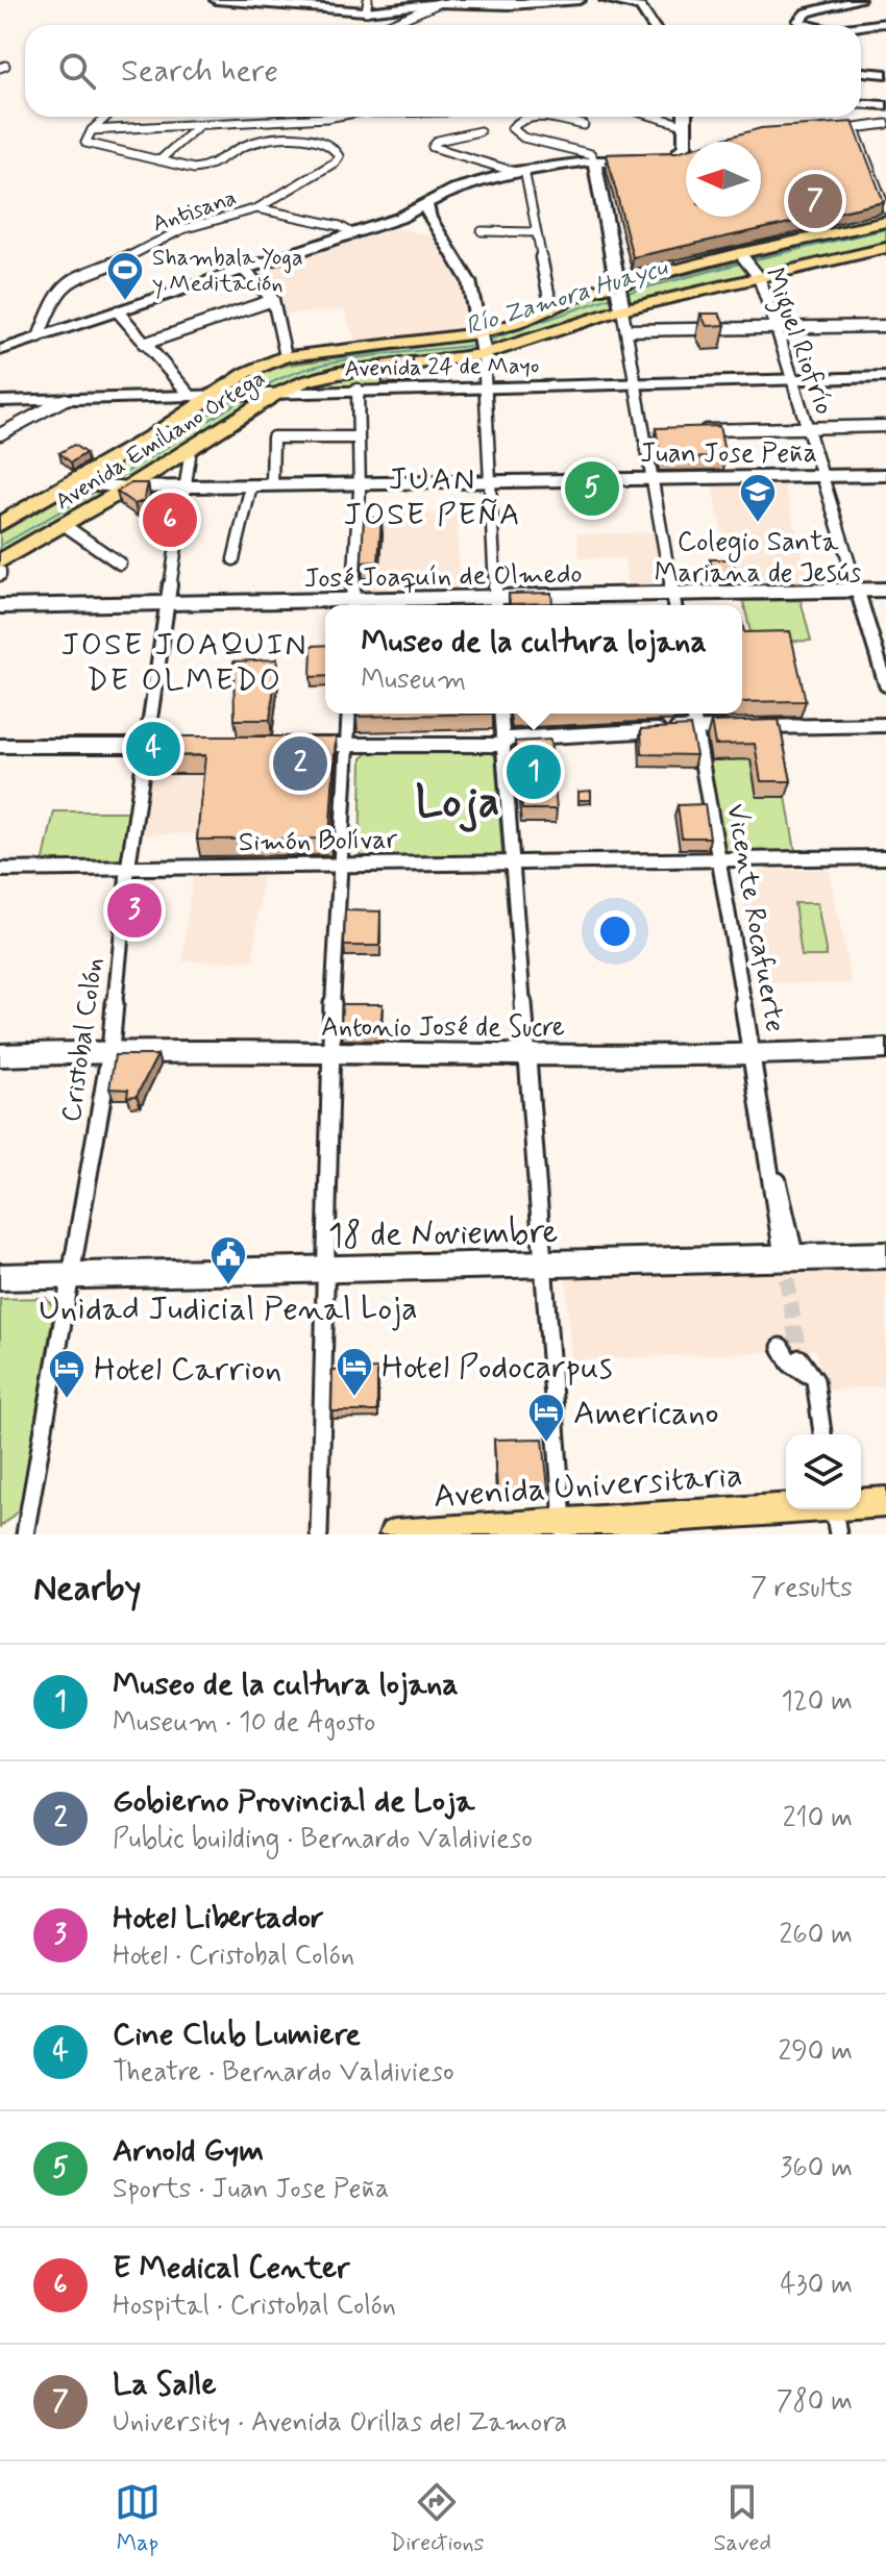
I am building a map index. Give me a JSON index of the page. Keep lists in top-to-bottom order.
{
  "streets": {
    "main road": ["Avenida Emiliano Ortega", "Avenida Universitaria"],
    "street": [
      "Antisana",
      "Miguel Riofrío",
      "Avenida 24 de Mayo",
      "Juan Jose Peña",
      "José Joaquín de Olmedo",
      "Simón Bolívar",
      "Vicente Rocafuerte",
      "Antonio José de Sucre",
      "Cristobal Colón",
      "18 de Noviembre"
    ]
  },
  "crossings": [
    ["Miguel Riofrío", "Avenida 24 de Mayo"],
    ["Miguel Riofrío", "Avenida Emiliano Ortega"],
    ["Miguel Riofrío", "Juan Jose Peña"],
    ["Miguel Riofrío", "José Joaquín de Olmedo"],
    ["Avenida 24 de Mayo", "Avenida Emiliano Ortega"],
    ["Avenida Emiliano Ortega", "Juan Jose Peña"],
    ["Avenida Emiliano Ortega", "Cristobal Colón"],
    ["Juan Jose Peña", "Cristobal Colón"],
    ["José Joaquín de Olmedo", "Cristobal Colón"],
    ["Simón Bolívar", "Vicente Rocafuerte"],
    ["Simón Bolívar", "Cristobal Colón"],
    ["Vicente Rocafuerte", "Antonio José de Sucre"],
    ["Vicente Rocafuerte", "18 de Noviembre"],
    ["Antonio José de Sucre", "Cristobal Colón"],
    ["Cristobal Colón", "18 de Noviembre"]
  ],
  "districts": ["JUAN JOSE PEÑA", "JOSE JOAQUIN DE OLMEDO", "Loja"],
  "water": ["Río Zamora Huaycu"],
  "places": {
    "sports": ["Shambala Yoga y Meditación"],
    "school or university": ["Colegio Santa Mariana de Jesús"],
    "public building": ["Unidad Judicial Penal Loja"],
    "hotel": ["Hotel Podocarpus", "Hotel Carrion", "Americano"]
  },
  "north": "left",
  "page": {
    "search": "Search here",
    "pins": [
      "7",
      "5",
      "6",
      "4",
      "2",
      "1",
      "3"
    ],
    "popup": ["Museo de la cultura lojana", "Museum"],
    "heading": ["Nearby", "7 results"],
    "list": [
      {
        "mark": "1",
        "name": "Museo de la cultura lojana",
        "note": "Museum · 10 de Agosto",
        "value": "120 m"
      },
      {
        "mark": "2",
        "name": "Gobierno Provincial de Loja",
        "note": "Public building · Bernardo Valdivieso",
        "value": "210 m"
      },
      {
        "mark": "3",
        "name": "Hotel Libertador",
        "note": "Hotel · Cristobal Colón",
        "value": "260 m"
      },
      {
        "mark": "4",
        "name": "Cine Club Lumiere",
        "note": "Theatre · Bernardo Valdivieso",
        "value": "290 m"
      },
      {
        "mark": "5",
        "name": "Arnold Gym",
        "note": "Sports · Juan Jose Peña",
        "value": "360 m"
      },
      {
        "mark": "6",
        "name": "E Medical Center",
        "note": "Hospital · Cristobal Colón",
        "value": "430 m"
      },
      {
        "mark": "7",
        "name": "La Salle",
        "note": "University · Avenida Orillas del Zamora",
        "value": "780 m"
      }
    ],
    "nav": ["Map", "Directions", "Saved"]
  }
}
